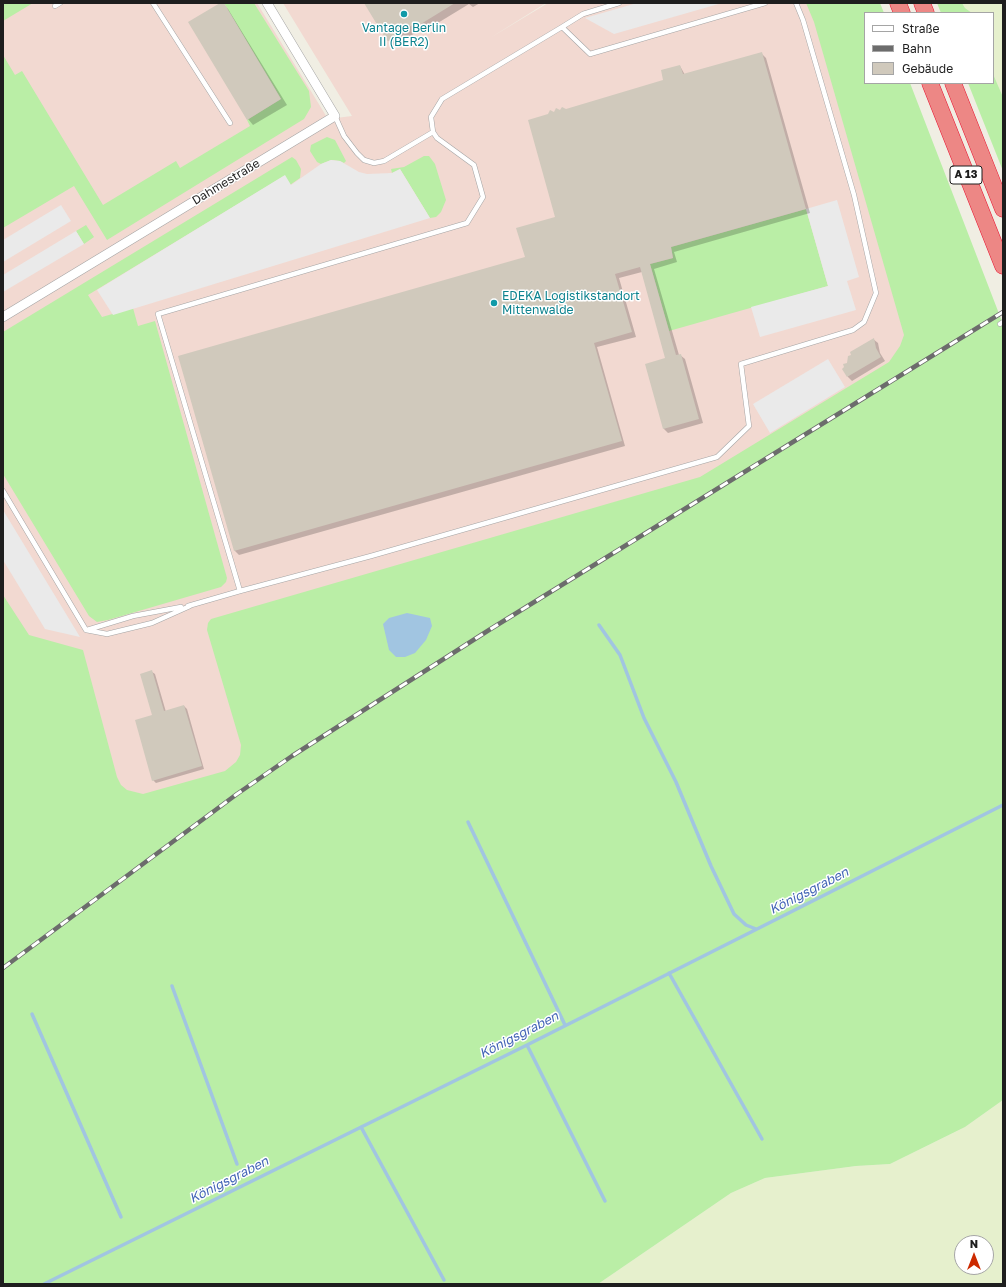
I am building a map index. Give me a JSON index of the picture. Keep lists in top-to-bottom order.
{
  "streets": {
    "highway": ["A 13"],
    "street": ["Dahmestraße"]
  },
  "water": ["Königsgraben"],
  "places": ["Vantage Berlin II (BER2)", "EDEKA Logistikstandort Mittenwalde"],
  "legend": ["Straße", "Bahn", "Gebäude"],
  "north": "top"
}
